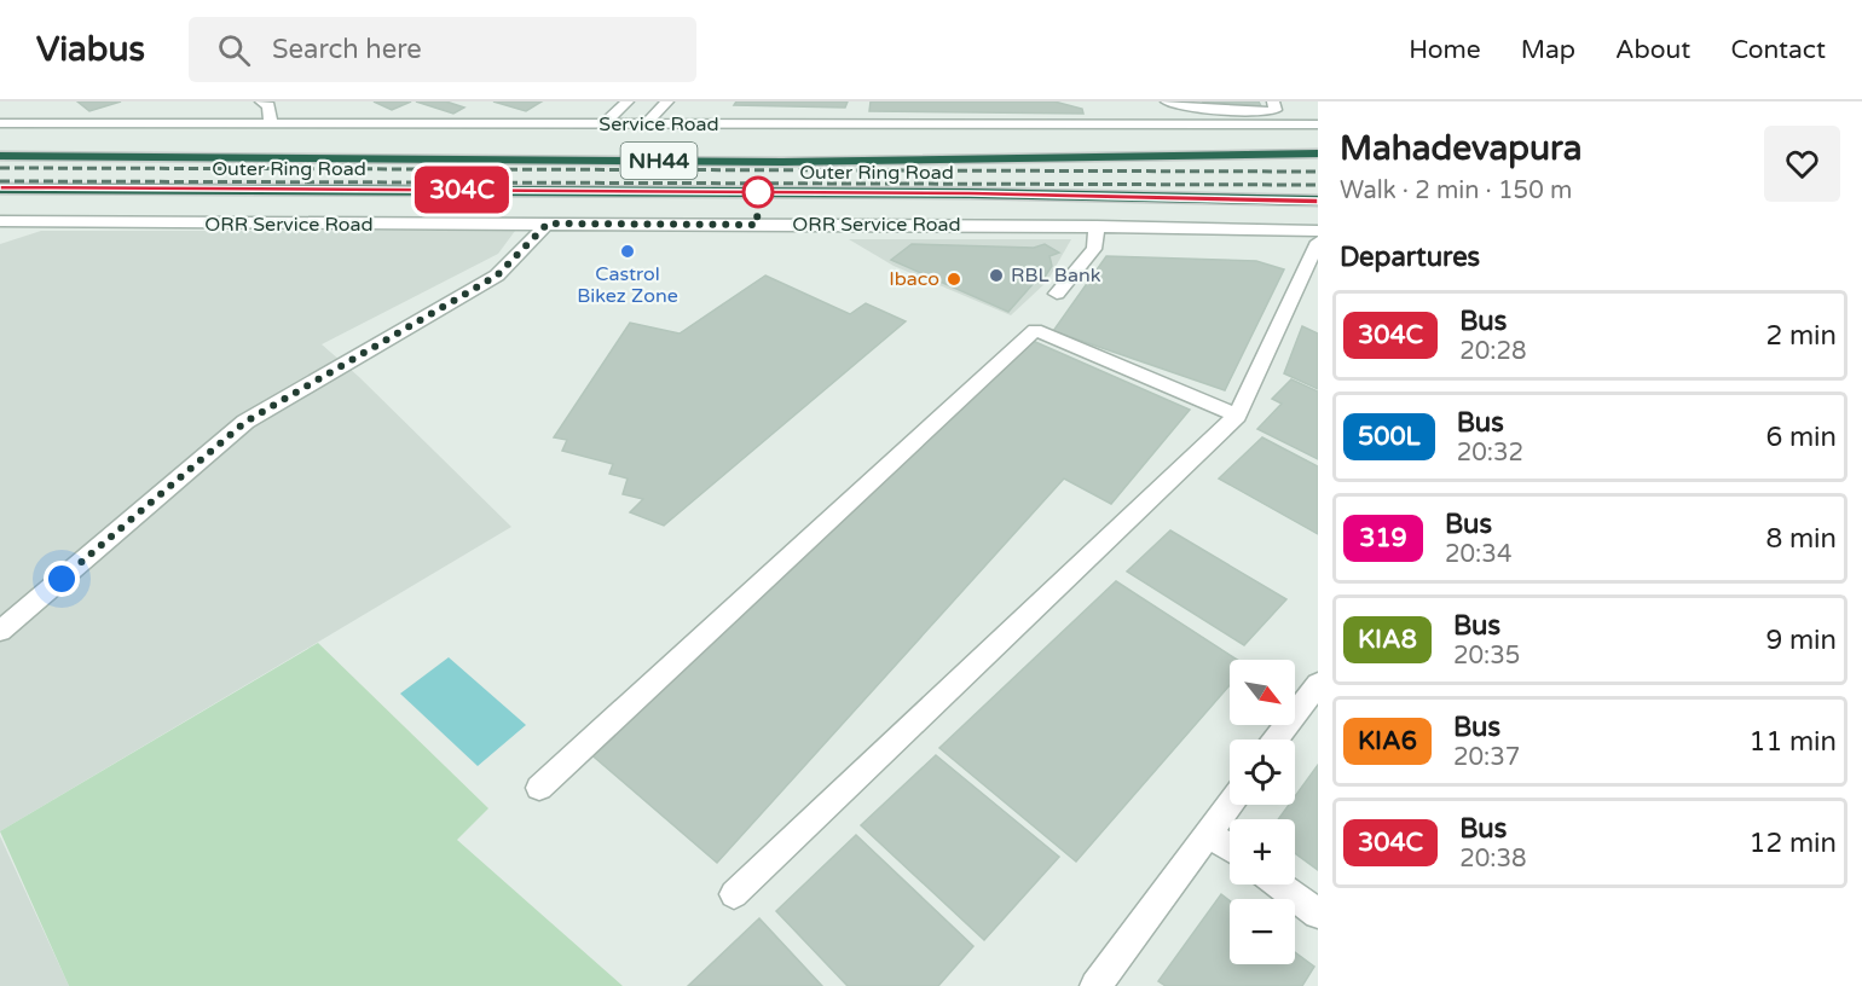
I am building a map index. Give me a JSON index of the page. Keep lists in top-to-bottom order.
{
  "streets": {
    "highway": ["NH44", "Outer Ring Road"],
    "street": ["Service Road", "ORR Service Road"]
  },
  "places": ["Castrol Bikez Zone", "RBL Bank", "Ibaco"],
  "lines": ["bus line 304C"],
  "north": "bottom right",
  "page": {
    "header": "Viabus",
    "search": "Search here",
    "nav": [
      "Home",
      "Map",
      "About",
      "Contact"
    ],
    "on_map": "304C",
    "heading": [
      ["Mahadevapura", "Walk · 2 min · 150 m"],
      "Departures"
    ],
    "list": [
      {
        "mark": "304C",
        "name": "Bus",
        "note": "20:28",
        "value": "2 min"
      },
      {
        "mark": "500L",
        "name": "Bus",
        "note": "20:32",
        "value": "6 min"
      },
      {
        "mark": "319",
        "name": "Bus",
        "note": "20:34",
        "value": "8 min"
      },
      {
        "mark": "KIA8",
        "name": "Bus",
        "note": "20:35",
        "value": "9 min"
      },
      {
        "mark": "KIA6",
        "name": "Bus",
        "note": "20:37",
        "value": "11 min"
      },
      {
        "mark": "304C",
        "name": "Bus",
        "note": "20:38",
        "value": "12 min"
      }
    ],
    "map_buttons": ["+", "−"]
  }
}
